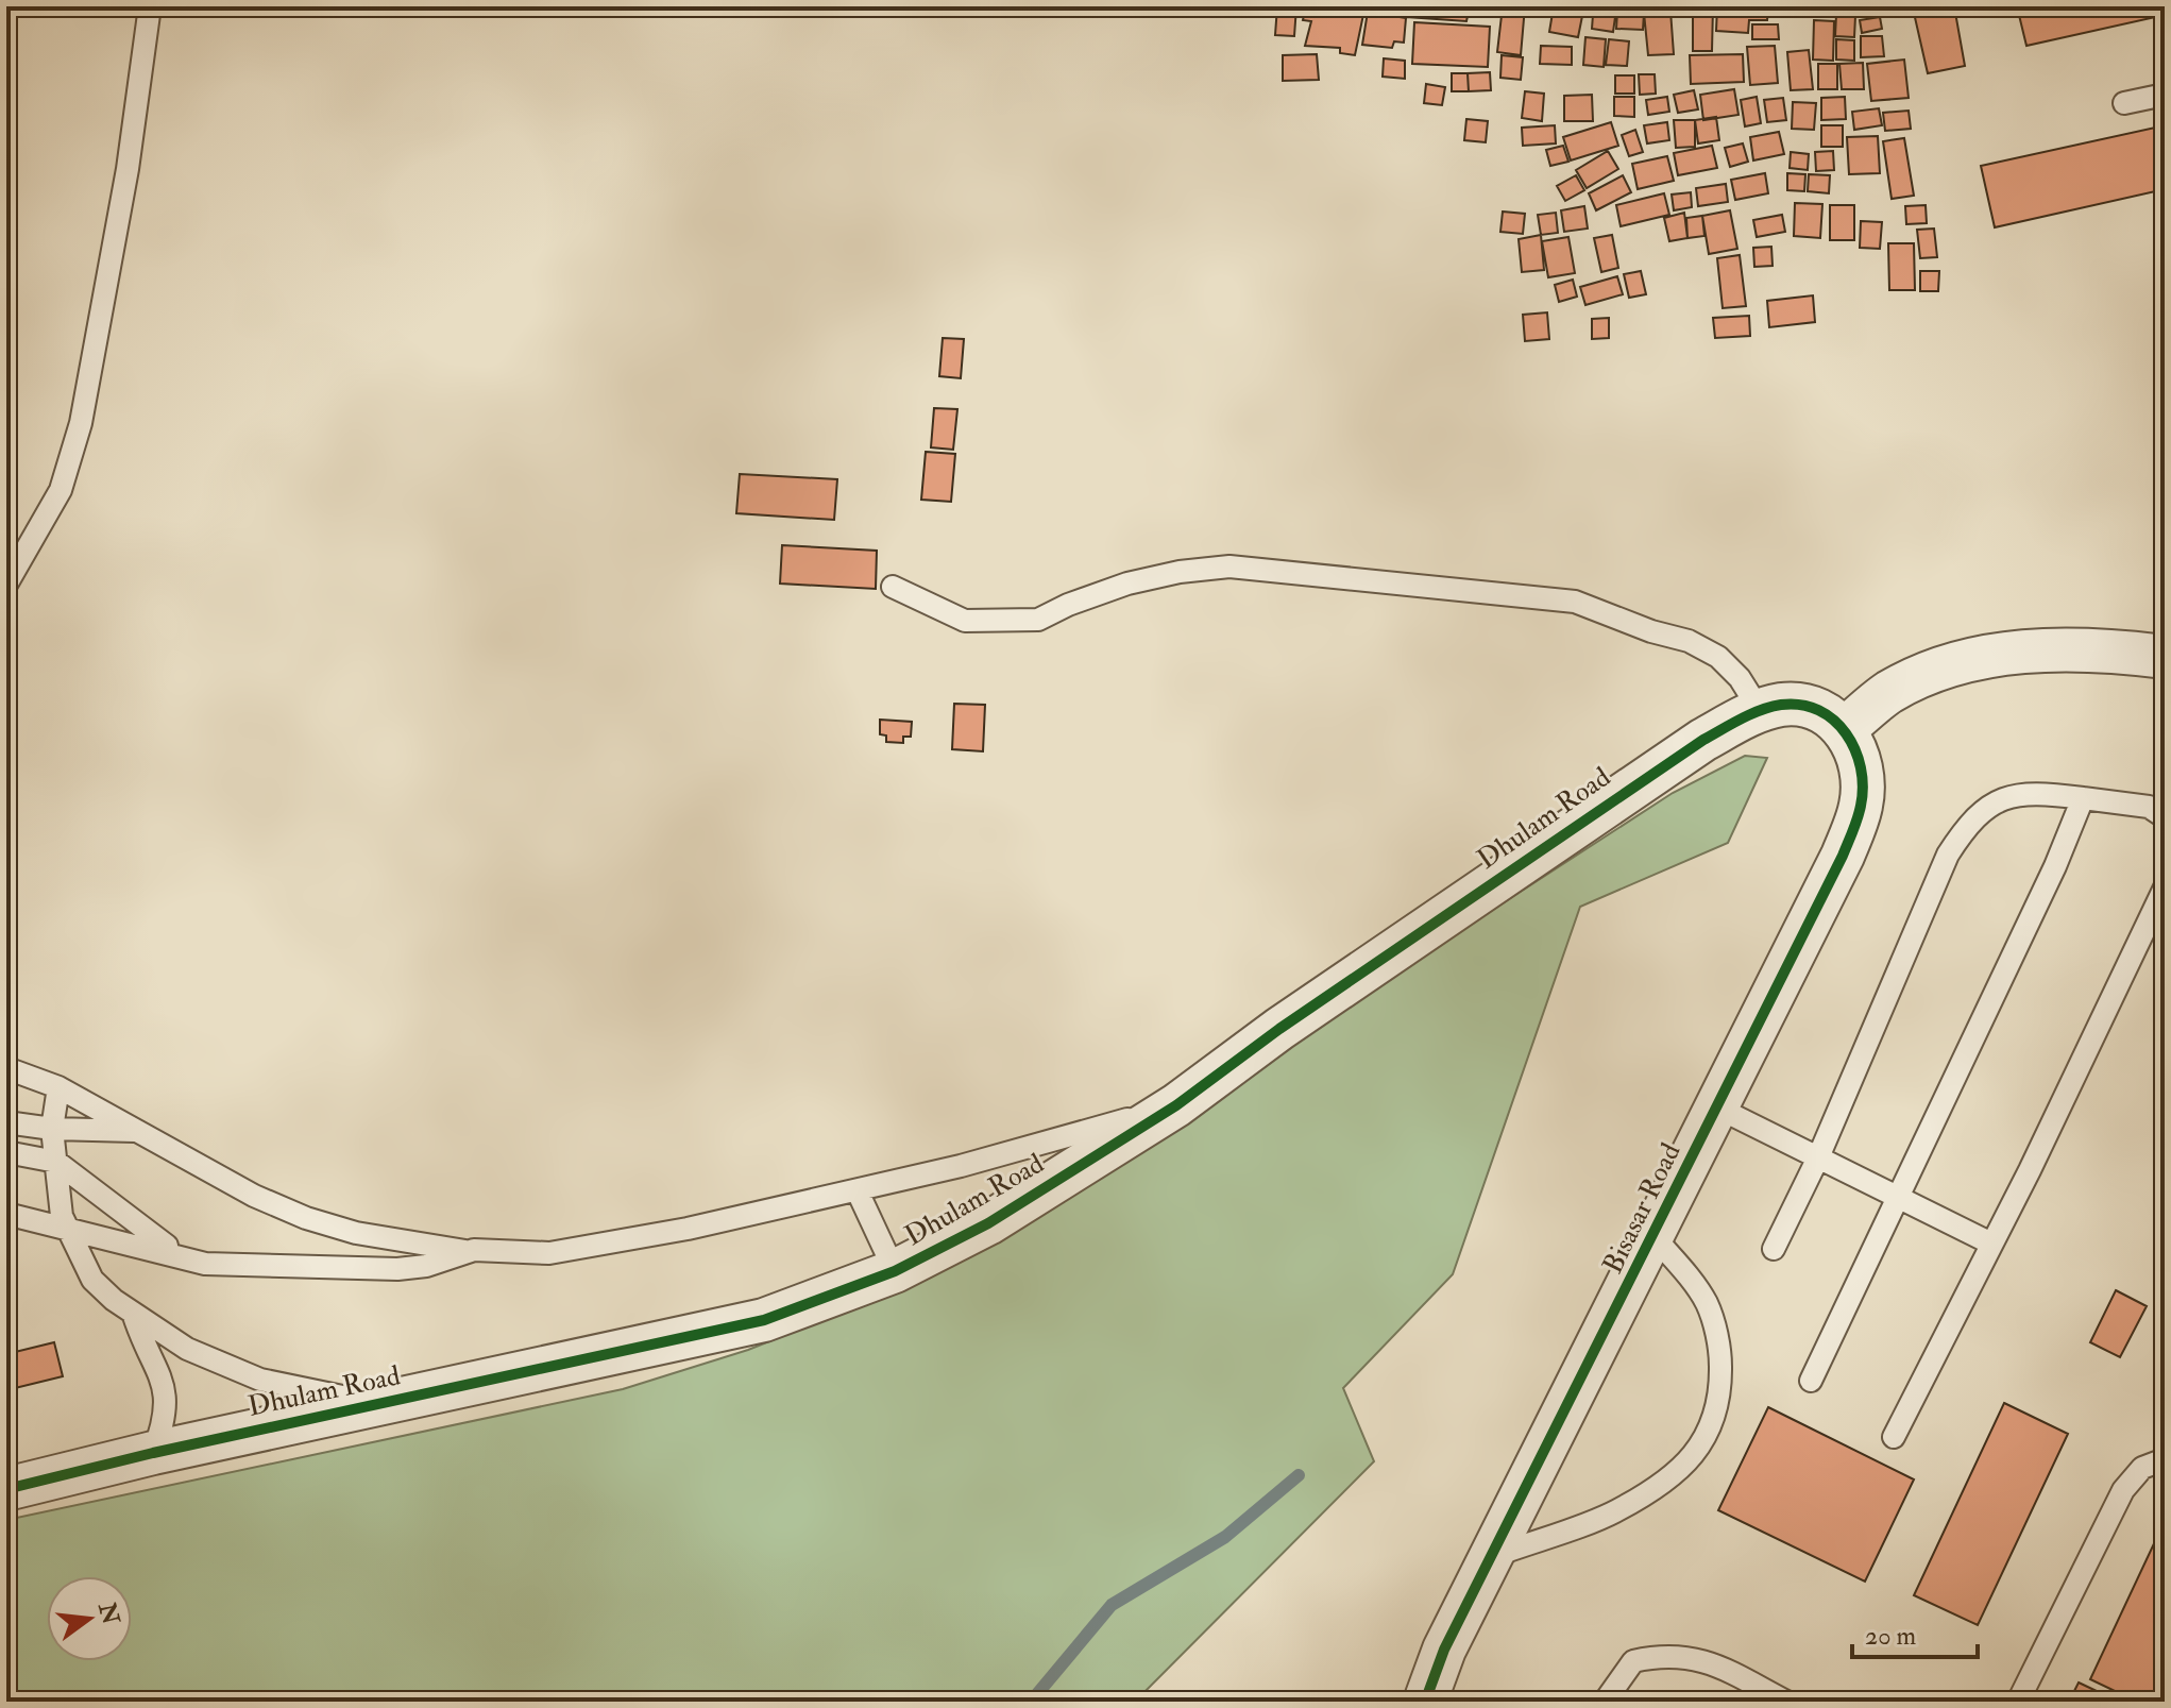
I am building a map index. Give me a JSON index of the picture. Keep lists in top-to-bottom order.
{
  "streets": {
    "street": ["Dhulam Road", "Bisasar Road"]
  },
  "crossings": [
    ["Dhulam Road", "Bisasar Road"]
  ],
  "scale_bar": "20 m",
  "north": "right"
}
